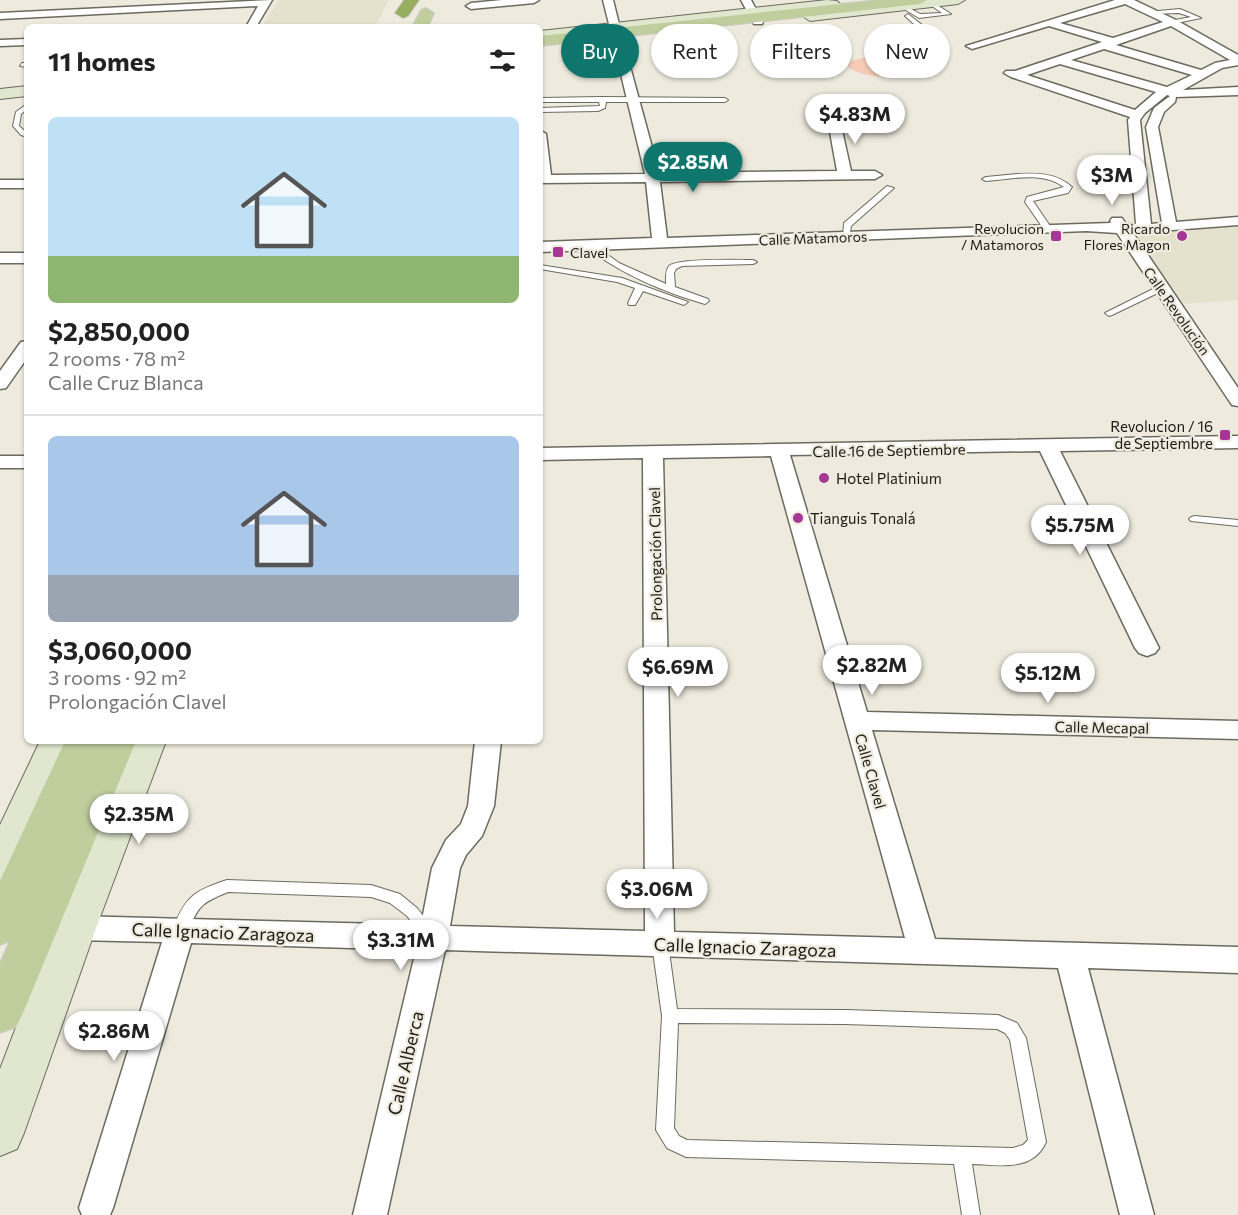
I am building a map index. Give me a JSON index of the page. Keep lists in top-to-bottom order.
{
  "streets": {
    "street": [
      "Calle Matamoros",
      "Calle Revolución",
      "Calle 16 de Septiembre",
      "Prolongación Clavel",
      "Calle Mecapal",
      "Calle Clavel",
      "Calle Ignacio Zaragoza",
      "Calle Alberca"
    ]
  },
  "crossings": [
    ["Calle Matamoros", "Calle Revolución"],
    ["Calle 16 de Septiembre", "Prolongación Clavel"],
    ["Calle 16 de Septiembre", "Calle Clavel"],
    ["Prolongación Clavel", "Calle Ignacio Zaragoza"],
    ["Calle Mecapal", "Calle Clavel"],
    ["Calle Clavel", "Calle Ignacio Zaragoza"],
    ["Calle Ignacio Zaragoza", "Calle Alberca"]
  ],
  "places": {
    "transit": ["Revolucion / Matamoros", "Clavel", "Revolucion / 16 de Septiembre"],
    "other": ["Ricardo Flores Magon", "Hotel Platinium", "Tianguis Tonalá"]
  },
  "page": {
    "chip": [
      "Buy",
      "Rent",
      "Filters",
      "New"
    ],
    "heading": "11 homes",
    "price": [
      "$4.83M",
      "$2.85M",
      "$3M",
      "$5.75M",
      "$2.82M",
      "$6.69M",
      "$5.12M",
      "$2.35M",
      "$3.06M",
      "$3.31M",
      "$2.86M"
    ],
    "list": [
      {
        "name": "$2,850,000",
        "note": "2 rooms · 78 m² · Calle Cruz Blanca"
      },
      {
        "name": "$3,060,000",
        "note": "3 rooms · 92 m² · Prolongación Clavel"
      }
    ]
  }
}
